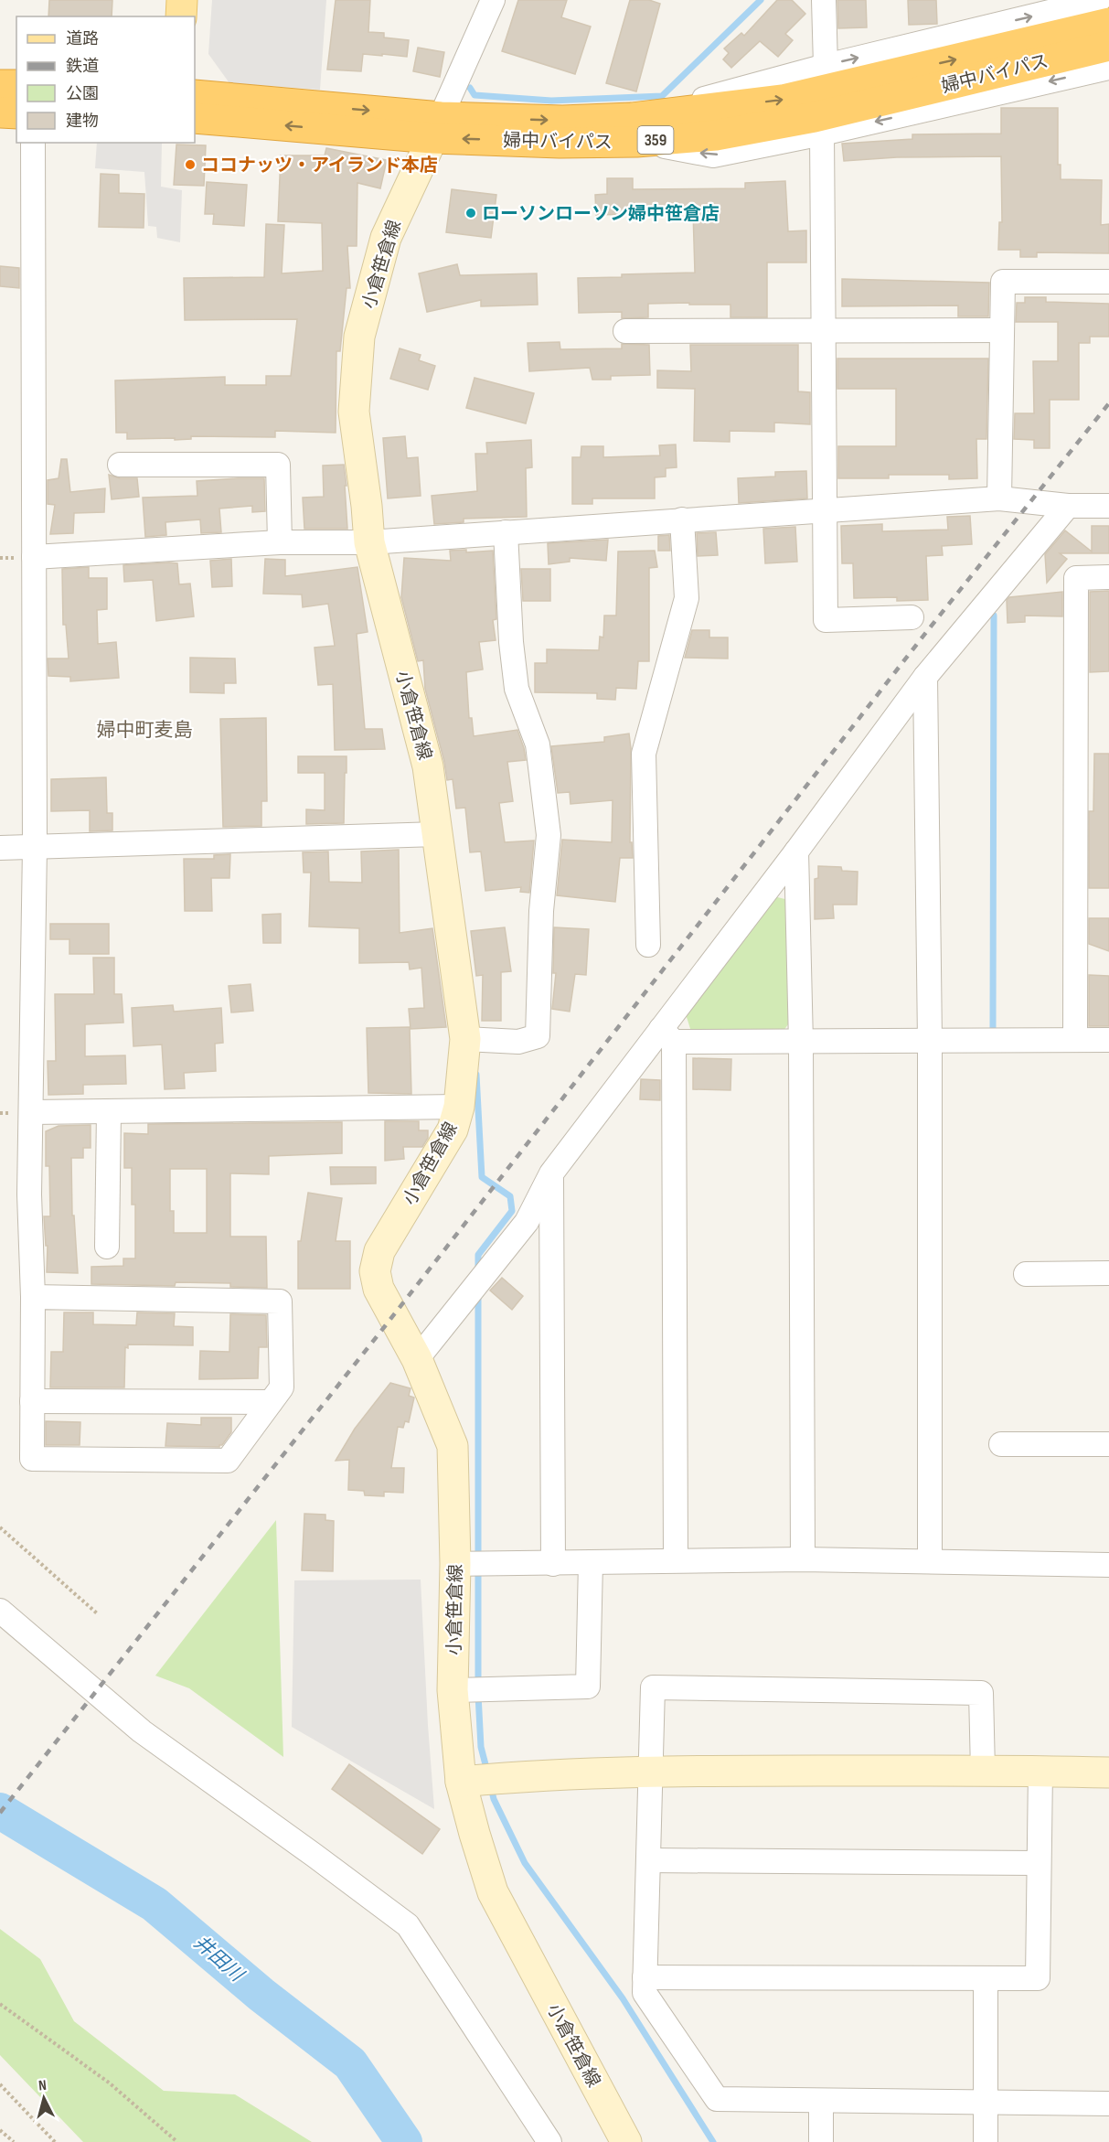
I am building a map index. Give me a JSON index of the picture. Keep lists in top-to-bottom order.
{
  "streets": {
    "highway": ["婦中バイパス", "359"],
    "main road": ["小倉笹倉線"]
  },
  "crossings": [
    ["婦中バイパス", "小倉笹倉線"]
  ],
  "districts": ["婦中町麦島"],
  "water": ["井田川"],
  "places": ["ココナッツ・アイランド本店", "ローソンローソン婦中笹倉店"],
  "legend": [
    "道路",
    "鉄道",
    "公園",
    "建物"
  ],
  "north": "top"
}
